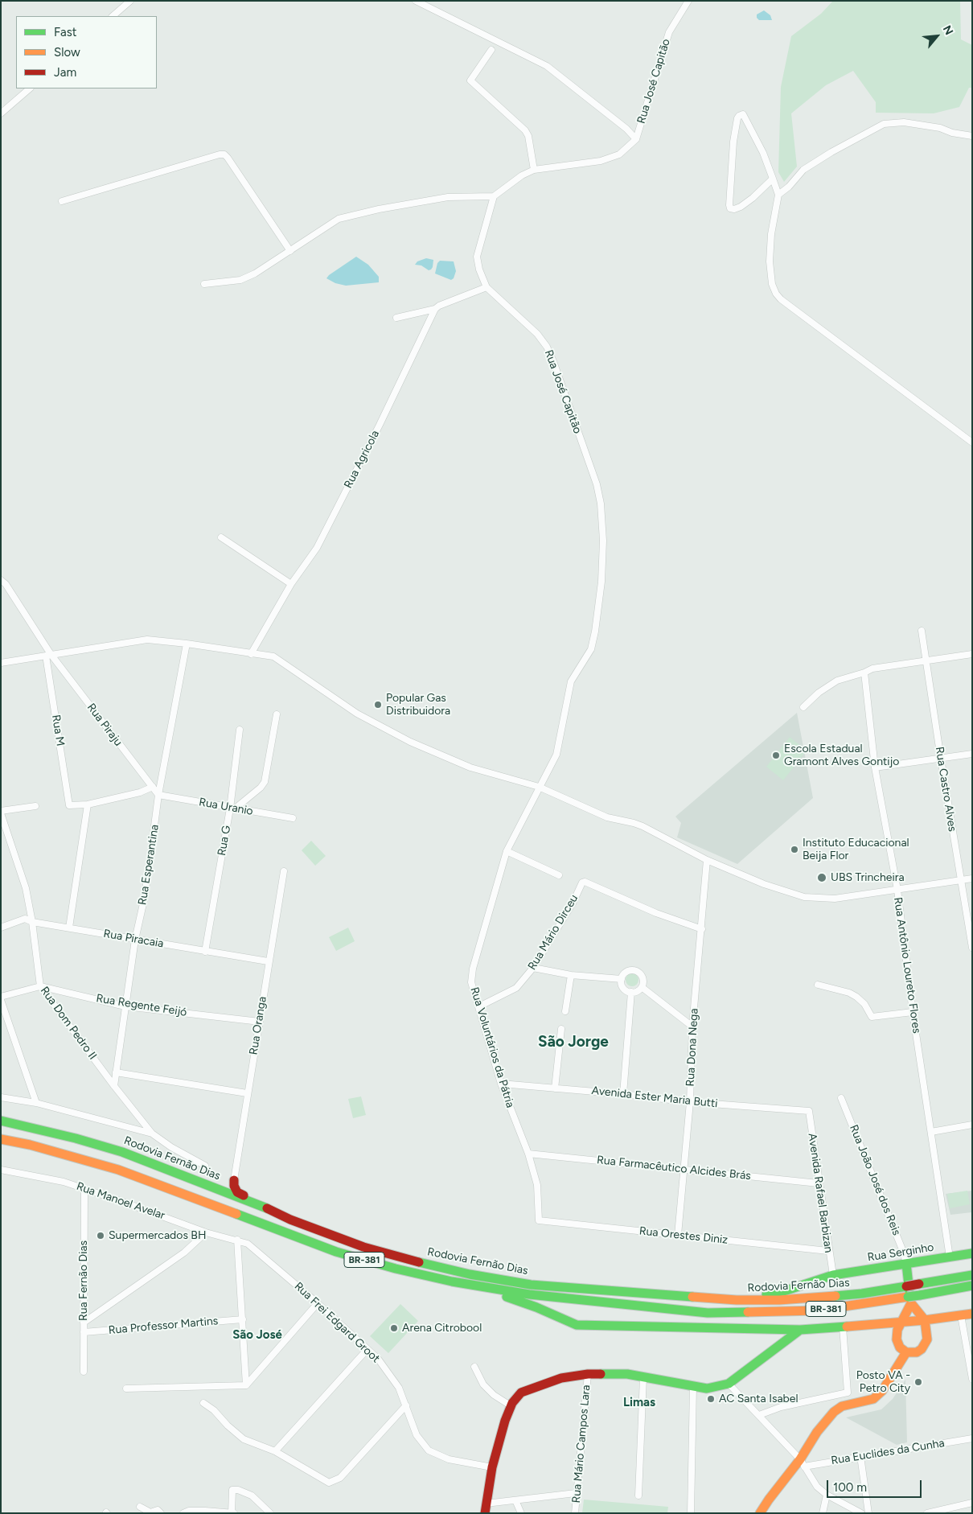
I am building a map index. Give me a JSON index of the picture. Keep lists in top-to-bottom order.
{
  "streets": {
    "main road": ["Rodovia Fernão Dias", "Rua Serginho", "BR-381"],
    "street": [
      "Rua José Capitão",
      "Rua Agricola",
      "Rua Piraju",
      "Rua M",
      "Rua Castro Alves",
      "Rua Uranio",
      "Rua G",
      "Rua Esperantina",
      "Rua Mário Dirceu",
      "Rua Piracaia",
      "Rua Antônio Loureto Flores",
      "Rua Regente Feijó",
      "Rua Dom Pedro II",
      "Rua Oranga",
      "Rua Voluntários da Pátria",
      "Rua Dona Nega",
      "Avenida Ester Maria Butti",
      "Rua Farmacêutico Alcides Brás",
      "Rua João José dos Reis",
      "Avenida Rafael Barbizan",
      "Rua Manoel Avelar",
      "Rua Orestes Diniz",
      "Rua Fernão Dias",
      "Rua Frei Edgard Groot",
      "Rua Professor Martins",
      "Rua Mário Campos Lara",
      "Rua Euclides da Cunha"
    ]
  },
  "crossings": [
    ["Rua José Capitão", "Rua Voluntários da Pátria"],
    ["Rua Piraju", "Rua M"],
    ["Rua Piraju", "Rua Uranio"],
    ["Rua Piraju", "Rua Esperantina"],
    ["Rua Uranio", "Rua G"],
    ["Rua Uranio", "Rua Esperantina"],
    ["Rua G", "Rua Piracaia"],
    ["Rua Esperantina", "Rua Piracaia"],
    ["Rua Esperantina", "Rua Regente Feijó"],
    ["Rua Esperantina", "Rua Dom Pedro II"],
    ["Rua Mário Dirceu", "Rua Voluntários da Pátria"],
    ["Rua Mário Dirceu", "Rua Dona Nega"],
    ["Rua Piracaia", "Rua Dom Pedro II"],
    ["Rua Piracaia", "Rua Oranga"],
    ["Rua Antônio Loureto Flores", "Rua Serginho"],
    ["Rua Regente Feijó", "Rua Dom Pedro II"],
    ["Rua Regente Feijó", "Rua Oranga"],
    ["Rua Voluntários da Pátria", "Avenida Ester Maria Butti"],
    ["Rua Voluntários da Pátria", "Rua Farmacêutico Alcides Brás"],
    ["Rua Voluntários da Pátria", "Rua Orestes Diniz"],
    ["Rua Dona Nega", "Avenida Ester Maria Butti"],
    ["Rua Dona Nega", "Rua Farmacêutico Alcides Brás"],
    ["Rua Dona Nega", "Rua Orestes Diniz"],
    ["Avenida Ester Maria Butti", "Avenida Rafael Barbizan"],
    ["Rodovia Fernão Dias", "Rua Serginho"],
    ["Rua Farmacêutico Alcides Brás", "Avenida Rafael Barbizan"],
    ["Rua João José dos Reis", "Rua Serginho"],
    ["Avenida Rafael Barbizan", "Rua Orestes Diniz"],
    ["Avenida Rafael Barbizan", "Rua Serginho"],
    ["Rua Manoel Avelar", "Rua Fernão Dias"],
    ["Rua Manoel Avelar", "Rua Frei Edgard Groot"],
    ["Rua Fernão Dias", "Rua Professor Martins"]
  ],
  "districts": ["São Jorge", "São José", "Limas"],
  "places": [
    "Popular Gas Distribuidora",
    "Escola Estadual Gramont Alves Gontijo",
    "Instituto Educacional Beija Flor",
    "UBS Trincheira",
    "Supermercados BH",
    "Arena Citrobool",
    "Posto VA - Petro City",
    "AC Santa Isabel"
  ],
  "legend": ["Fast", "Slow", "Jam"],
  "scale_bar": "100 m",
  "north": "top right"
}
